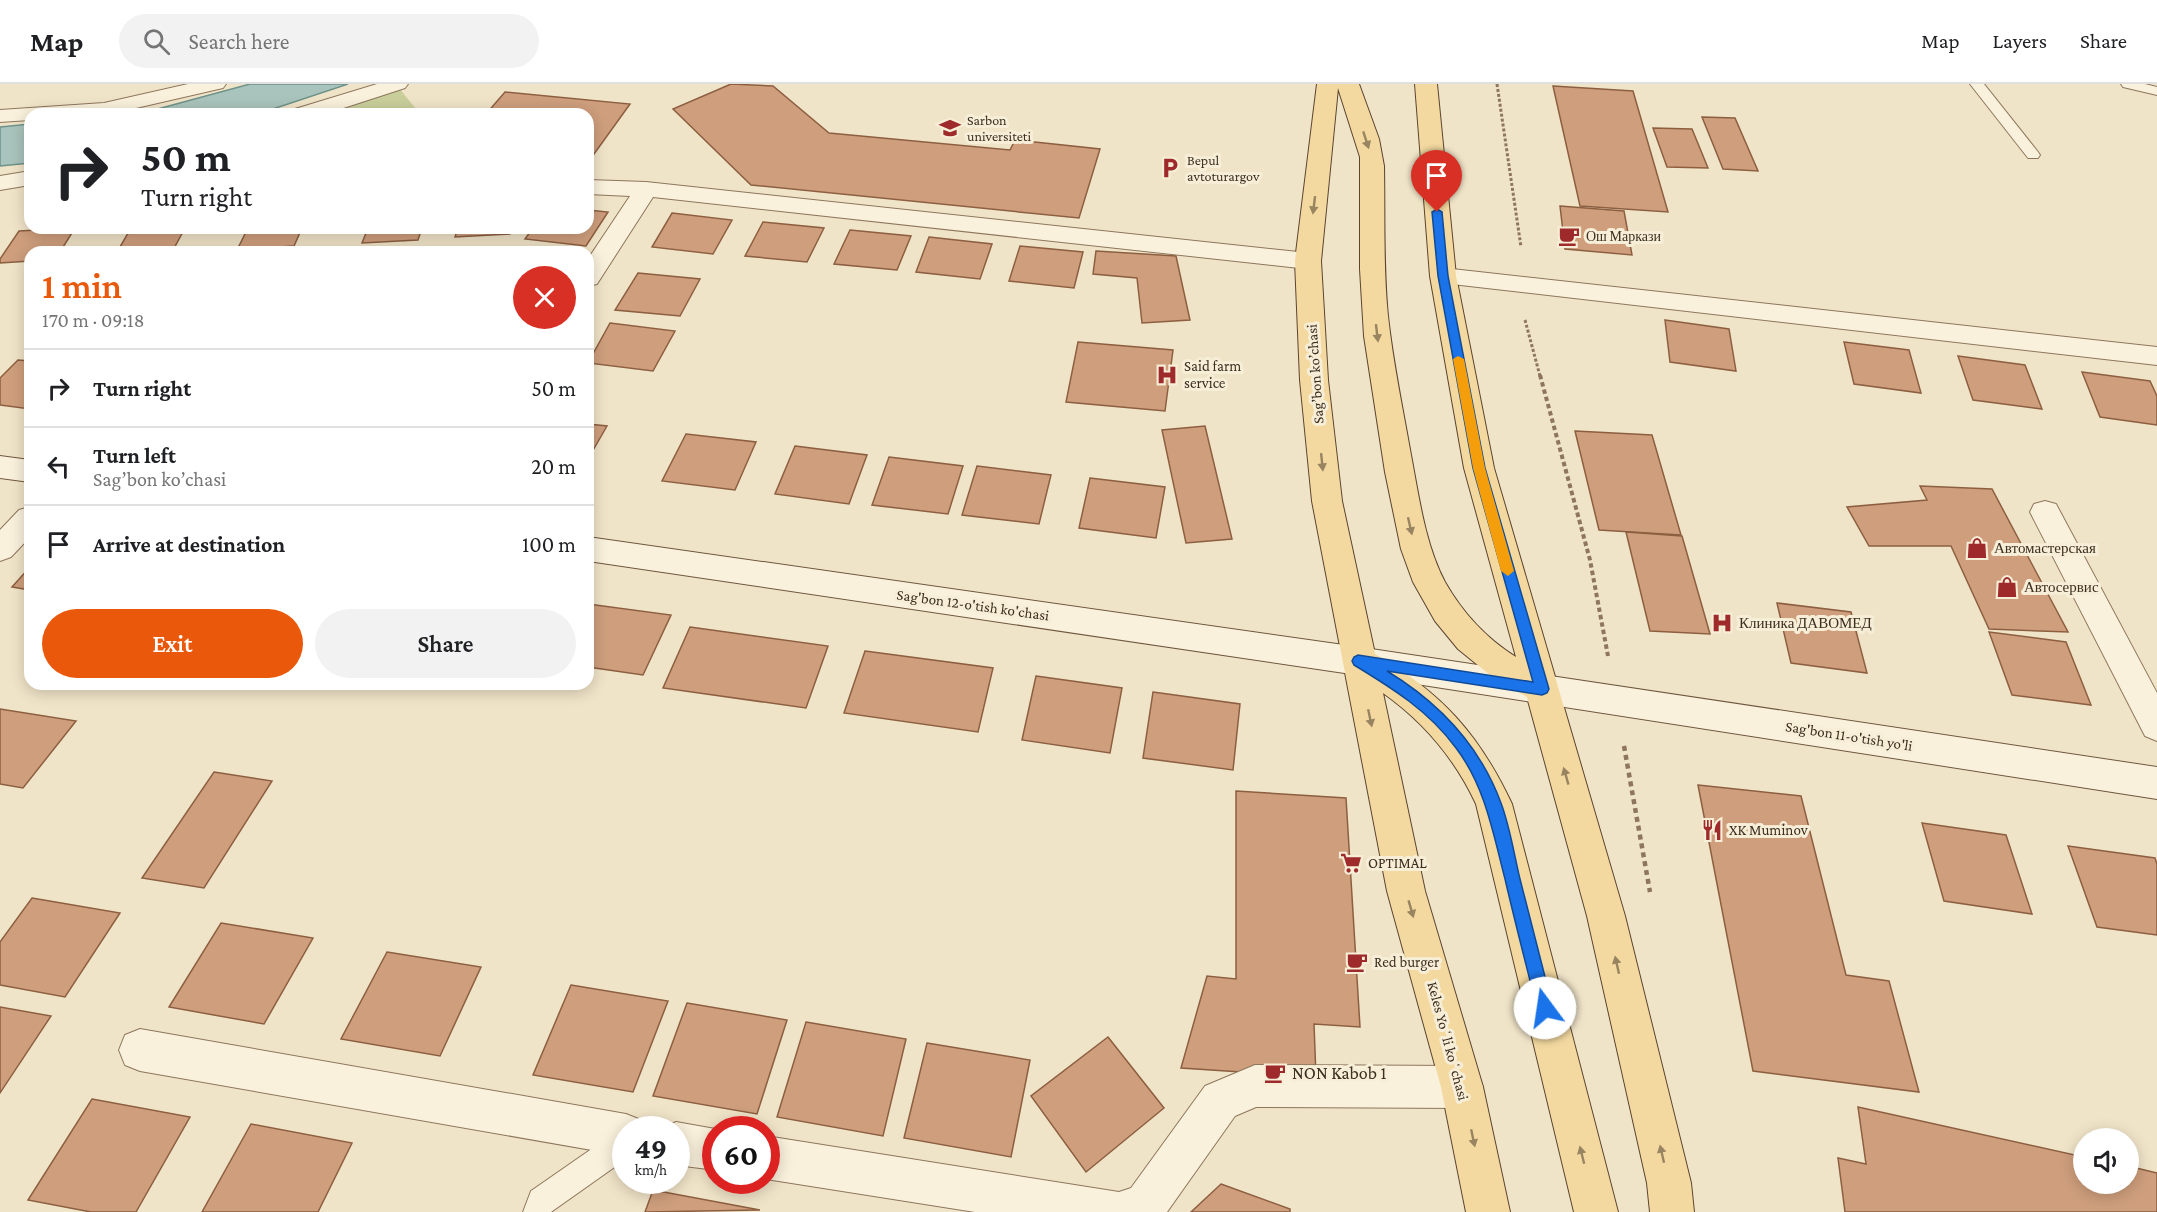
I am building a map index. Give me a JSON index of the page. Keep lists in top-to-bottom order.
{
  "streets": {
    "main road": ["Sag’bon ko’chasi", "Keles Yoʻli koʻchasi"],
    "street": ["Sag'bon 12-o'tish ko'chasi", "Sag'bon 11-o'tish yo'li"]
  },
  "crossings": [
    ["Sag’bon ko’chasi", "Sag'bon 12-o'tish ko'chasi"],
    ["Sag’bon ko’chasi", "Keles Yoʻli koʻchasi"],
    ["Sag'bon 12-o'tish ko'chasi", "Sag'bon 11-o'tish yo'li"],
    ["Sag'bon 12-o'tish ko'chasi", "Keles Yoʻli koʻchasi"]
  ],
  "places": {
    "school or university": ["Sarbon universiteti"],
    "parking": ["Bepul avtoturargov"],
    "cafe": ["Ош Маркази", "Red burger", "NON Kabob 1"],
    "hospital": ["Said farm service", "Клиника ДАВОМЕД"],
    "shop": ["Автомастерская", "Автосервис"],
    "restaurant": ["XK Muminov"],
    "supermarket": ["OPTIMAL"]
  },
  "page": {
    "header": "Map",
    "search": "Search here",
    "nav": ["Map", "Layers", "Share"],
    "turn": ["50 m", "Turn right"],
    "heading": ["1 min", "170 m · 09:18"],
    "list": [
      {
        "name": "Turn right",
        "value": "50 m"
      },
      {
        "name": "Turn left",
        "note": "Sag’bon ko’chasi",
        "value": "20 m"
      },
      {
        "name": "Arrive at destination",
        "value": "100 m"
      }
    ],
    "buttons": ["Exit", "Share"],
    "speed": "49 km/h",
    "limit": "60"
  }
}
